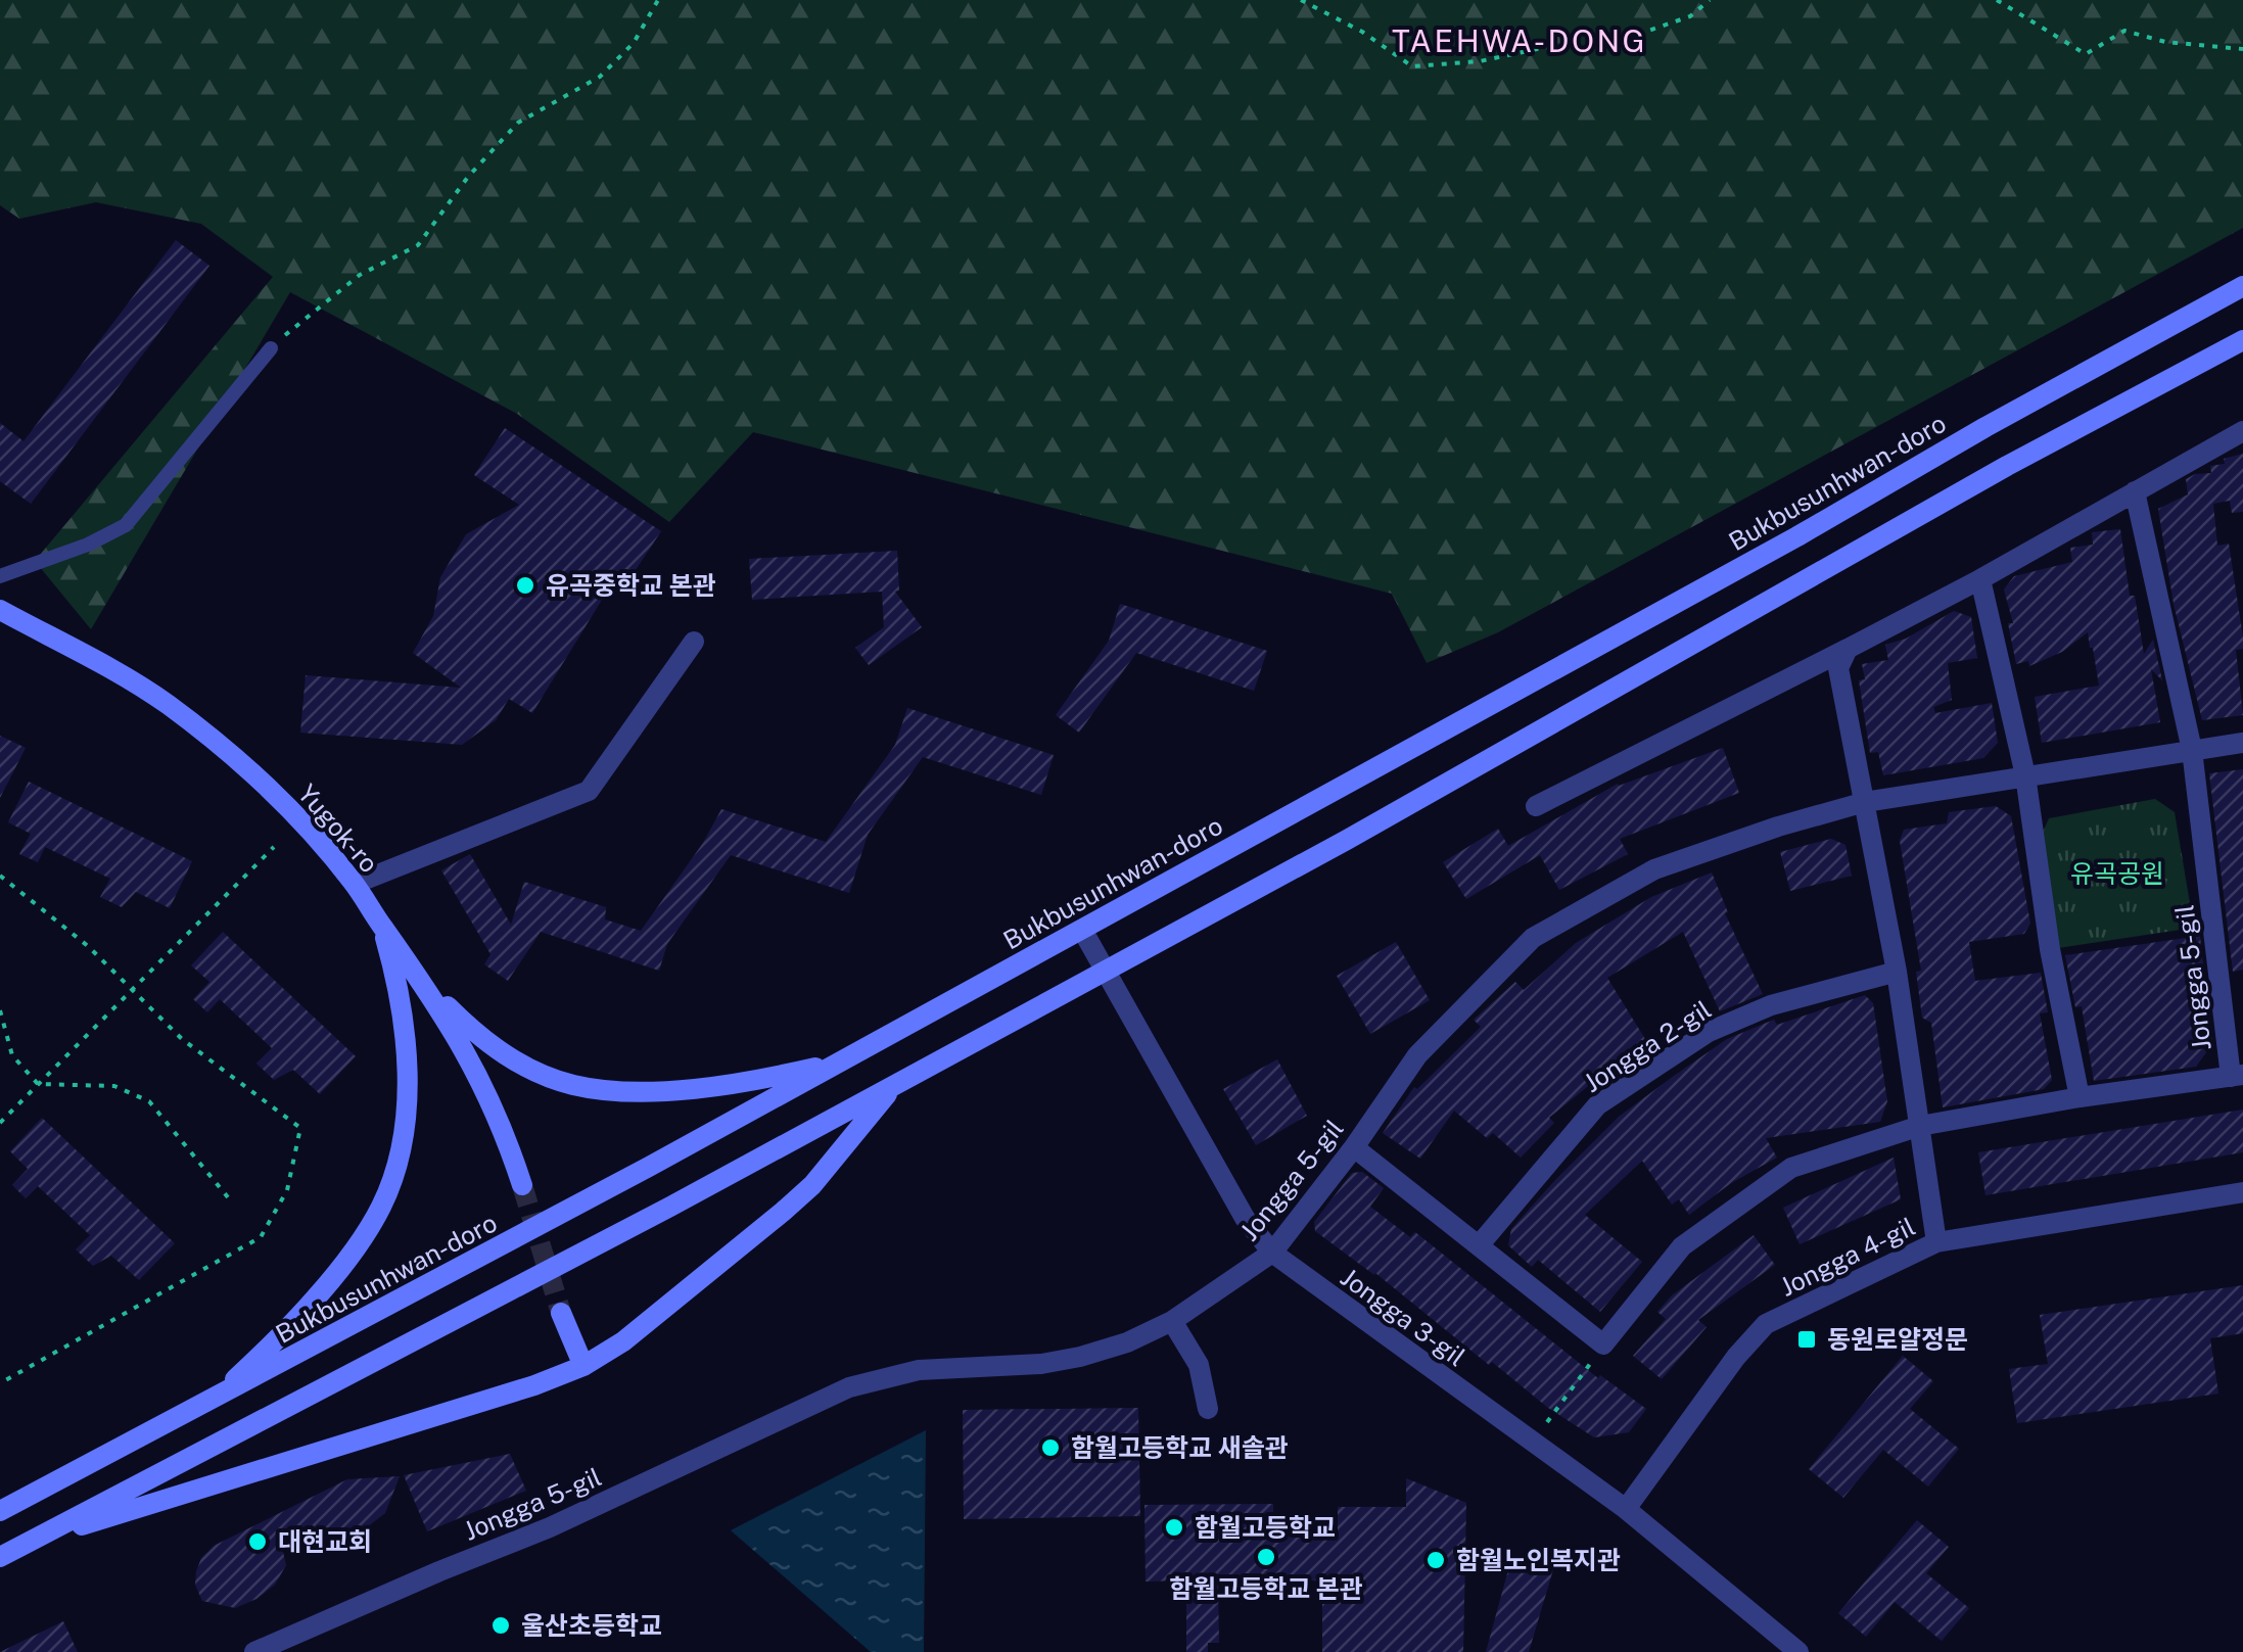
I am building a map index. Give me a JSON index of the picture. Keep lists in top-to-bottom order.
{
  "streets": {
    "main road": ["Bukbusunhwan-doro", "Yugok-ro"],
    "street": [
      "Jongga 5-gil",
      "Jongga 2-gil",
      "Jongga 4-gil",
      "Jongga 3-gil"
    ]
  },
  "crossings": [
    ["Bukbusunhwan-doro", "Jongga 3-gil"],
    ["Jongga 5-gil", "Jongga 3-gil"],
    ["Jongga 4-gil", "Jongga 3-gil"]
  ],
  "districts": ["TAEHWA-DONG"],
  "parks": ["유곡공원"],
  "places": {
    "other": [
      "유곡중학교 본관",
      "함월고등학교 새솔관",
      "함월고등학교",
      "대현교회",
      "함월고등학교 본관",
      "함월노인복지관",
      "울산초등학교"
    ],
    "transit": ["동원로얄정문"]
  }
}
